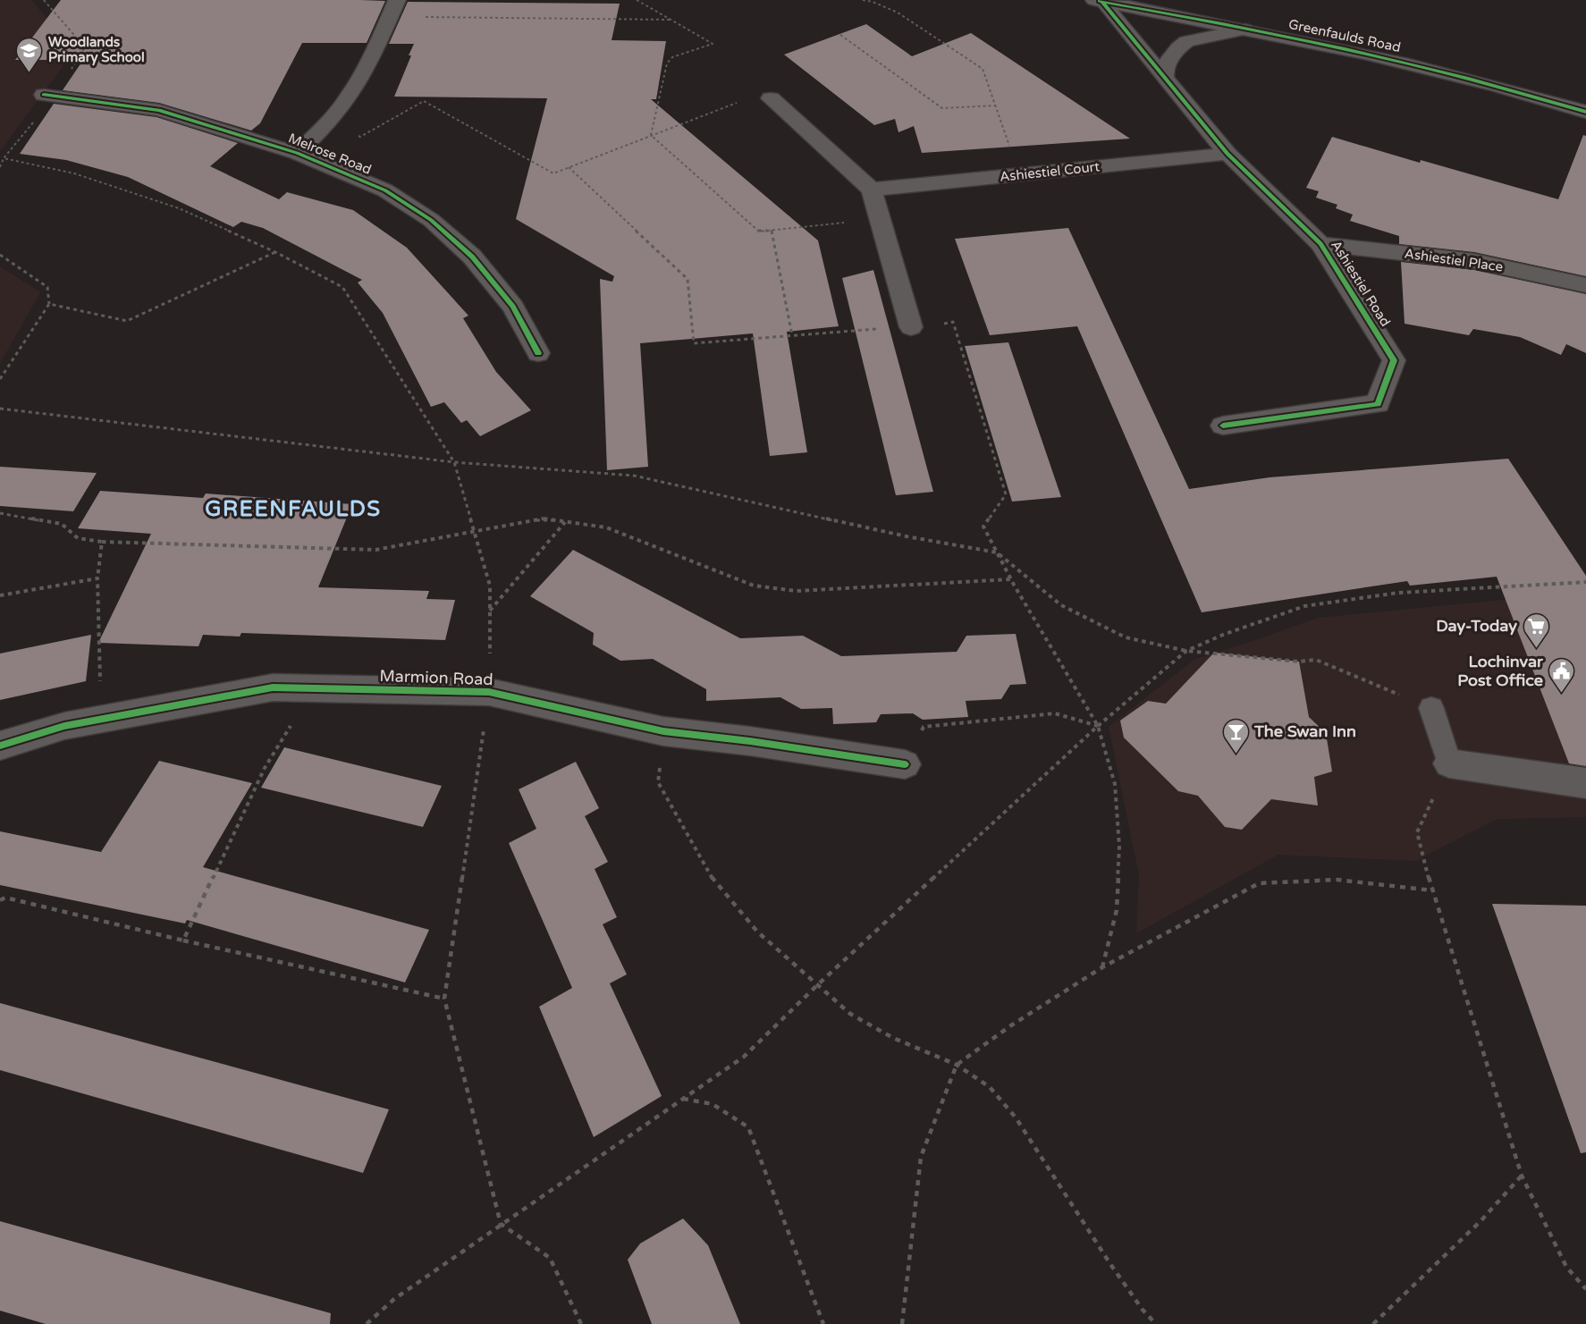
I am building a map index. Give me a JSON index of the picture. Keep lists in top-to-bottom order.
{
  "streets": {
    "street": [
      "Greenfaulds Road",
      "Melrose Road",
      "Ashiestiel Court",
      "Ashiestiel Place",
      "Ashiestiel Road",
      "Marmion Road"
    ]
  },
  "crossings": [
    ["Greenfaulds Road", "Ashiestiel Road"],
    ["Ashiestiel Court", "Ashiestiel Road"],
    ["Ashiestiel Place", "Ashiestiel Road"]
  ],
  "districts": ["GREENFAULDS"],
  "places": {
    "school or university": ["Woodlands Primary School"],
    "supermarket": ["Day-Today"],
    "public building": ["Lochinvar Post Office"],
    "bar": ["The Swan Inn"]
  }
}
